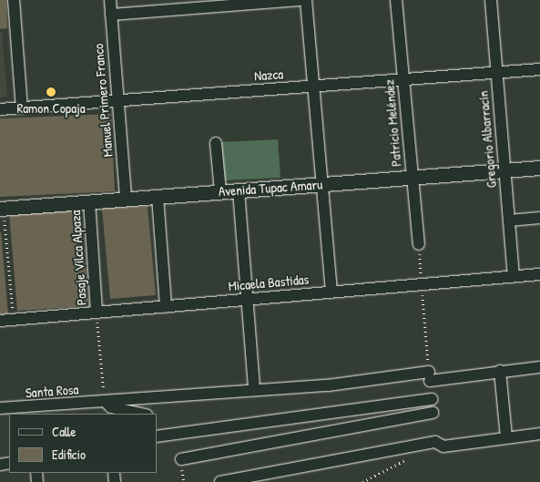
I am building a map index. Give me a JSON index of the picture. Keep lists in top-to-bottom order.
{
  "streets": {
    "street": [
      "Nazca",
      "Manuel Primero Franco",
      "Patricio Meléndez",
      "Gregorio Albarracín",
      "Avenida Tupac Amaru",
      "Pasaje Vilca Alpaza",
      "Micaela Bastidas",
      "Santa Rosa"
    ]
  },
  "crossings": [
    ["Nazca", "Manuel Primero Franco"],
    ["Nazca", "Patricio Meléndez"],
    ["Nazca", "Gregorio Albarracín"],
    ["Manuel Primero Franco", "Avenida Tupac Amaru"],
    ["Patricio Meléndez", "Avenida Tupac Amaru"],
    ["Gregorio Albarracín", "Avenida Tupac Amaru"],
    ["Gregorio Albarracín", "Micaela Bastidas"],
    ["Avenida Tupac Amaru", "Pasaje Vilca Alpaza"],
    ["Pasaje Vilca Alpaza", "Micaela Bastidas"]
  ],
  "places": ["Ramon Copaja"],
  "legend": ["Calle", "Edificio"]
}
